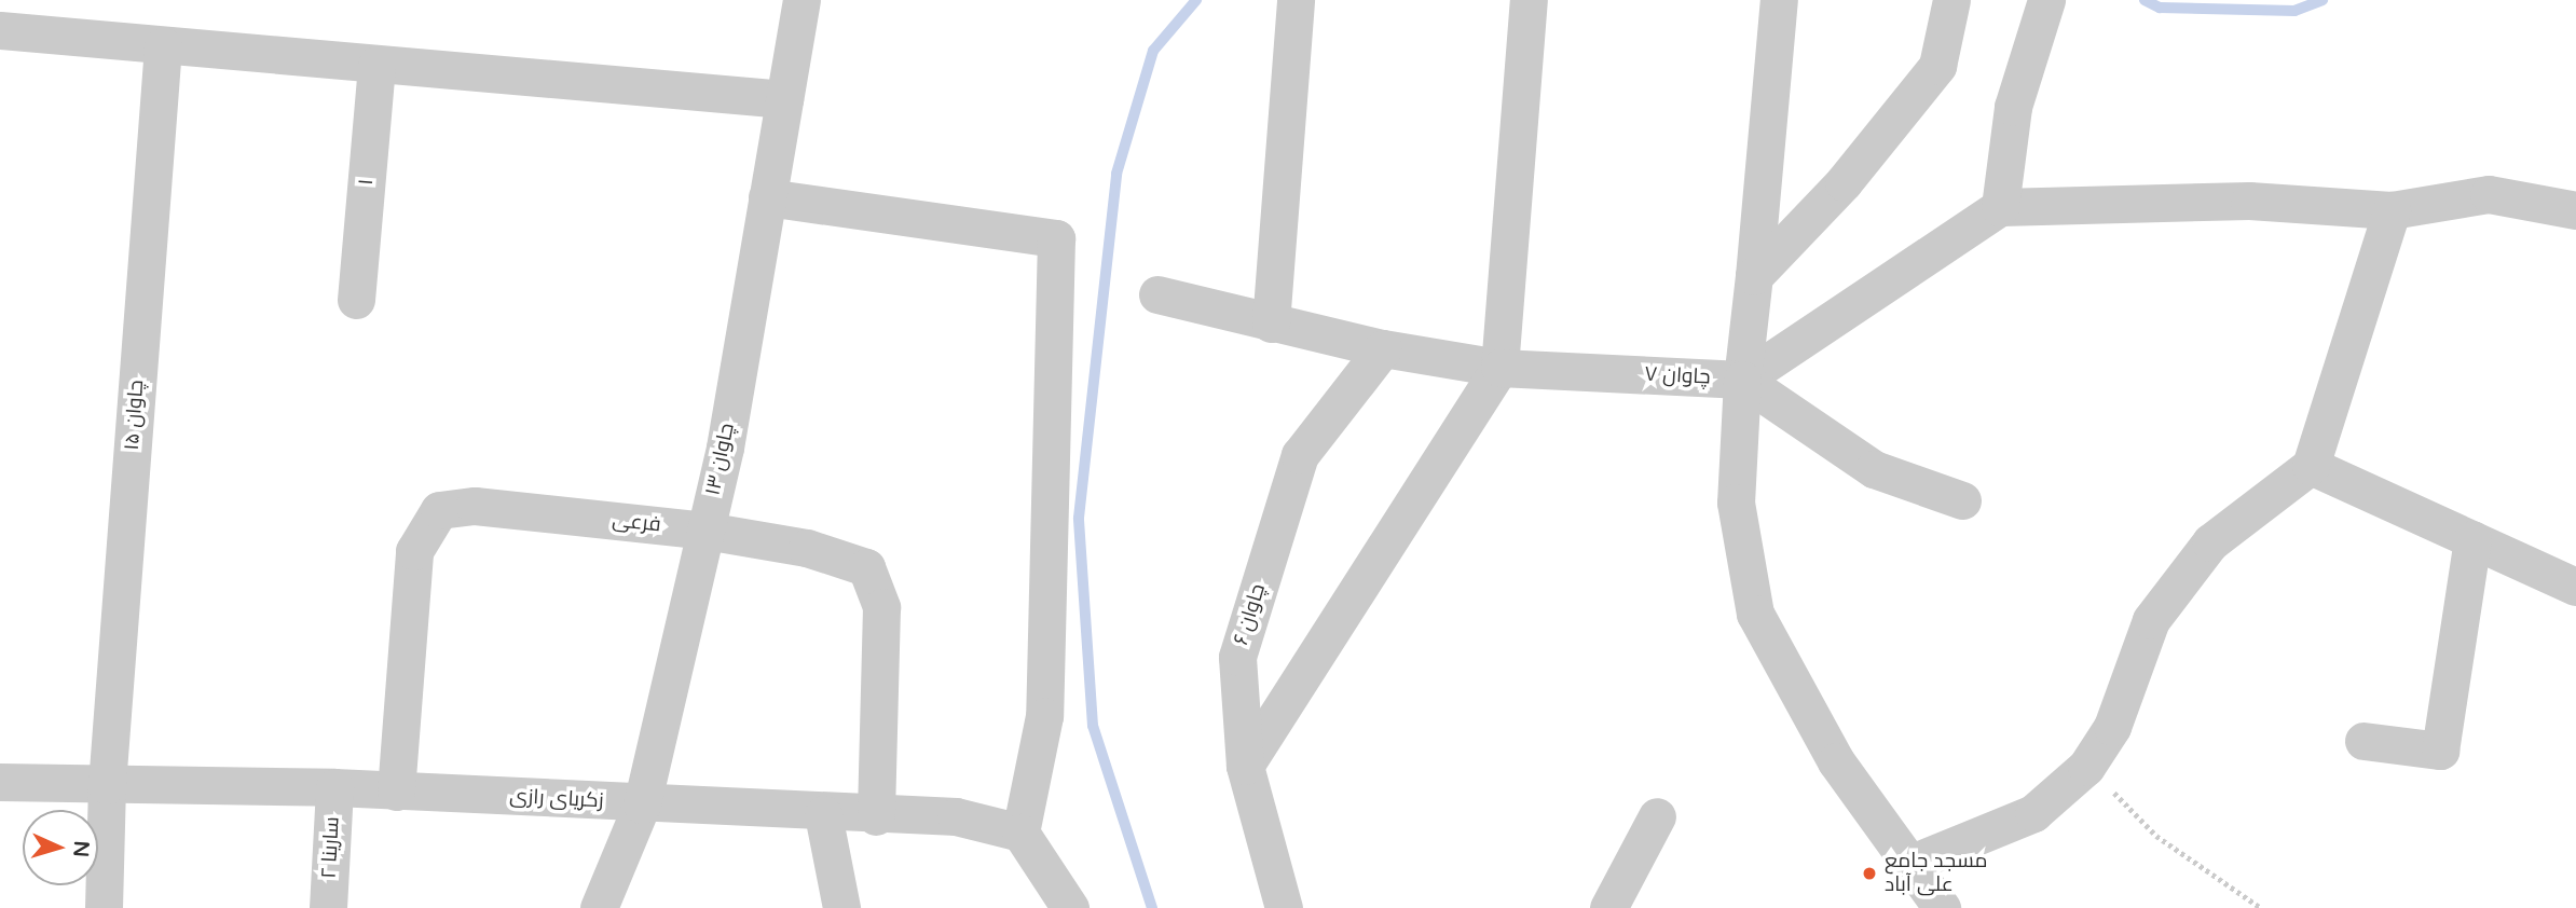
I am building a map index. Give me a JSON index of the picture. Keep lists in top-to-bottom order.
{
  "streets": {
    "street": [
      "۱",
      "چاوان ۷",
      "چاوان ۱۵",
      "چاوان ۱۳",
      "فرعی",
      "چاوان ۶",
      "زکریای رازی",
      "سارینا ۲"
    ]
  },
  "crossings": [
    ["چاوان ۷", "چاوان ۶"],
    ["چاوان ۱۵", "زکریای رازی"],
    ["چاوان ۱۳", "فرعی"],
    ["چاوان ۱۳", "زکریای رازی"],
    ["فرعی", "زکریای رازی"],
    ["زکریای رازی", "سارینا ۲"]
  ],
  "places": ["مسجد جامع علی آباد"],
  "north": "right"
}
